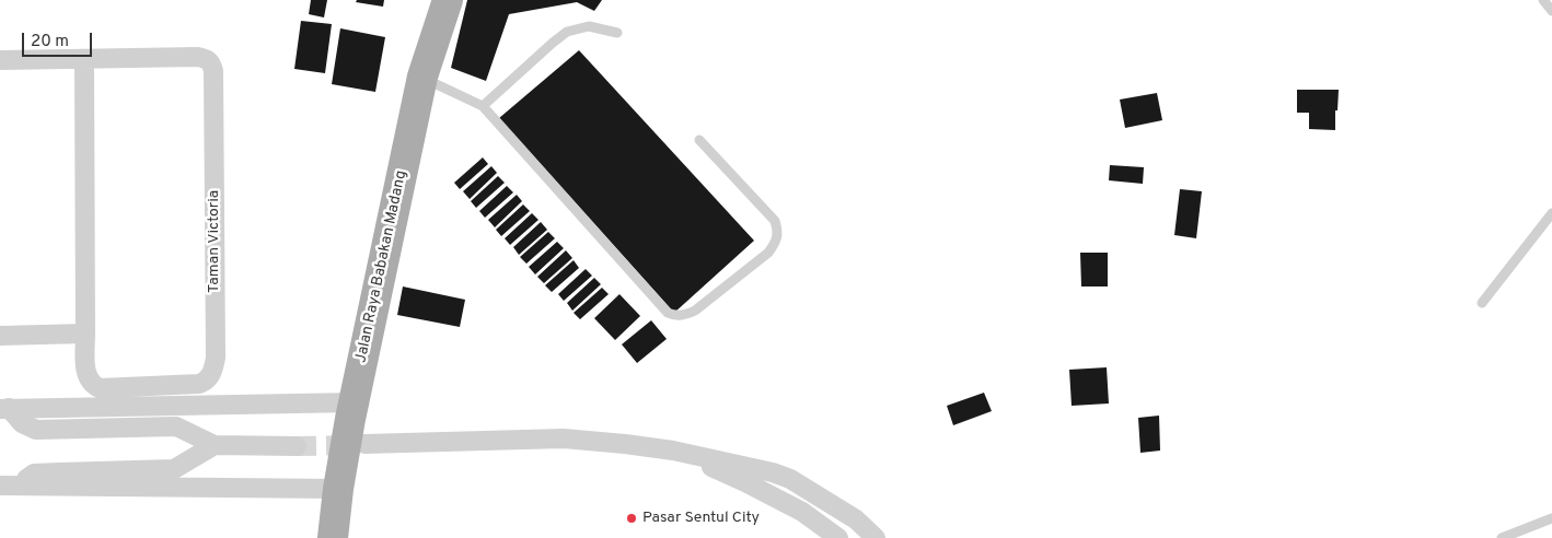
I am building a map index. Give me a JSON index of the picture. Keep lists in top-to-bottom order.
{
  "streets": {
    "main road": ["Jalan Raya Babakan Madang"],
    "street": ["Taman Victoria"]
  },
  "places": ["Pasar Sentul City"],
  "scale_bar": "20 m"
}
